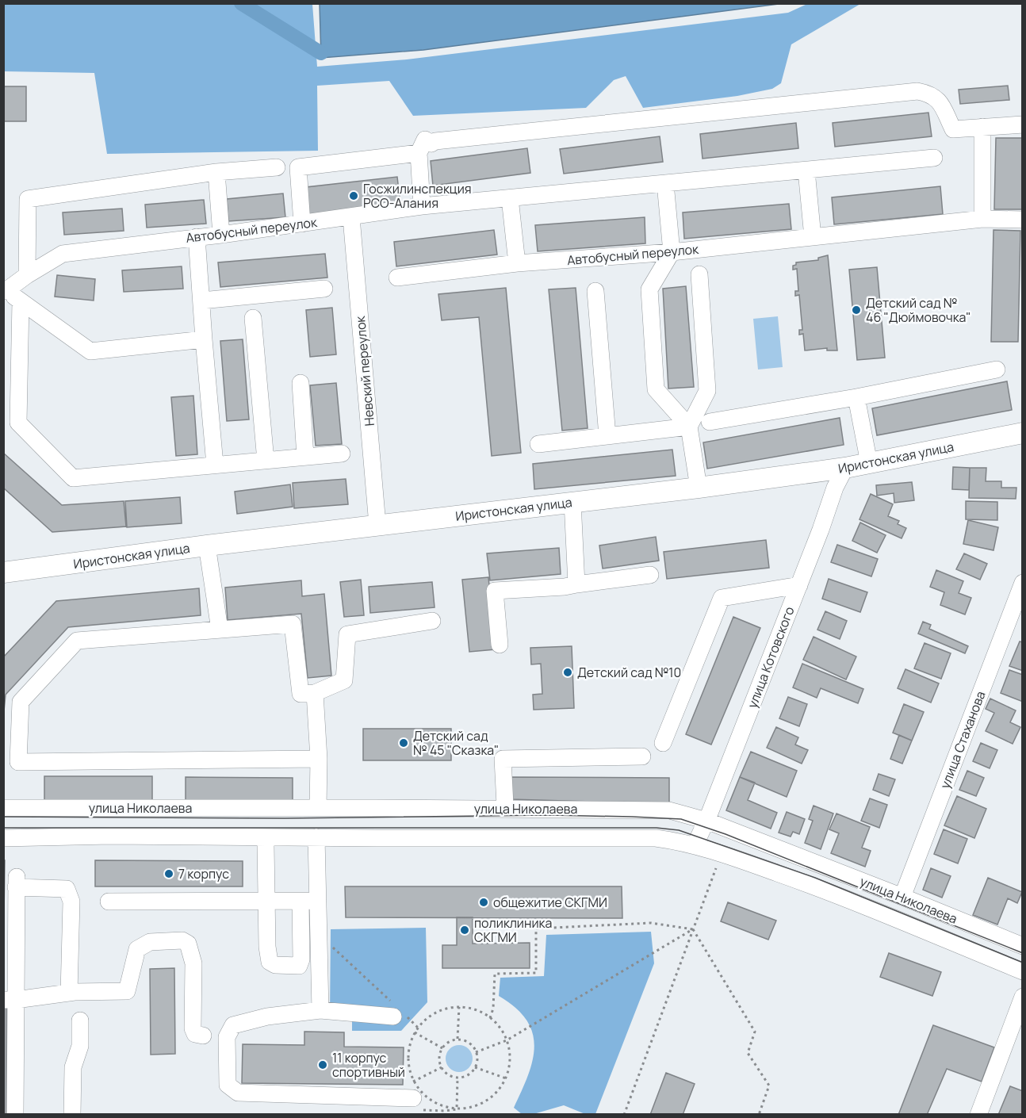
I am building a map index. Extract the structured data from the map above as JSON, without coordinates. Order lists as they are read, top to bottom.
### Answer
{
  "streets": {
    "main road": ["Иристонская улица"],
    "street": [
      "Автобусный переулок",
      "Невский переулок",
      "улица Котовского",
      "улица Стаханова",
      "улица Николаева"
    ]
  },
  "crossings": [
    ["Автобусный переулок", "Невский переулок"],
    ["Невский переулок", "Иристонская улица"],
    ["Иристонская улица", "улица Котовского"],
    ["улица Котовского", "улица Николаева"],
    ["улица Стаханова", "улица Николаева"]
  ],
  "places": [
    "Госжилинспекция РСО-Алания",
    "Детский сад № 46 \"Дюймовочка\"",
    "Детский сад №10",
    "Детский сад № 45 \"Сказка\"",
    "7 корпус",
    "общежитие СКГМИ",
    "поликлиника СКГМИ",
    "11 корпус спортивный"
  ]
}
